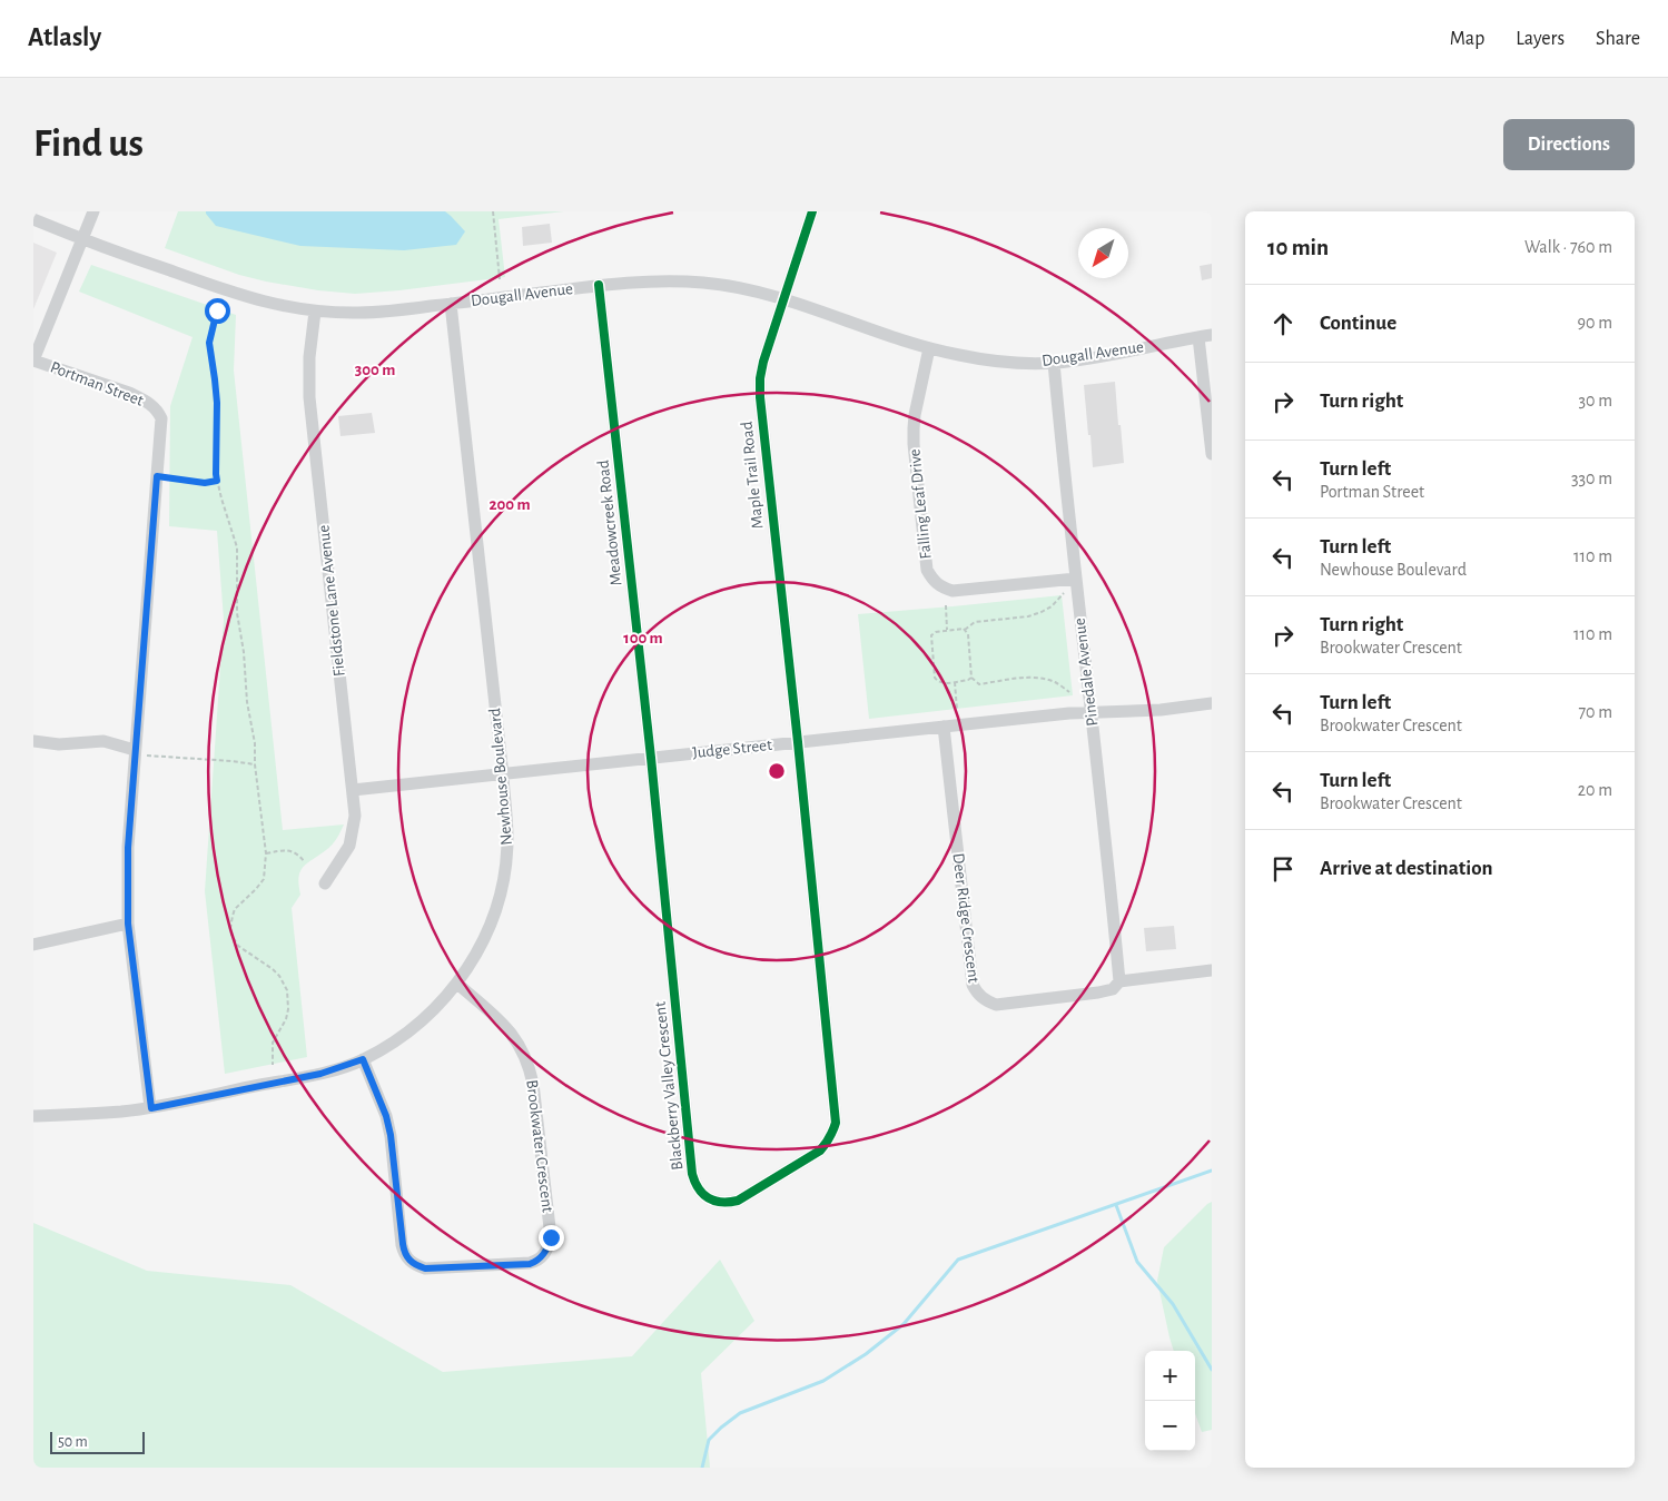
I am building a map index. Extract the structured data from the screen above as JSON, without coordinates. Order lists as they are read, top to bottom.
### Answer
{
  "streets": {
    "street": [
      "Dougall Avenue",
      "Portman Street",
      "Maple Trail Road",
      "Falling Leaf Drive",
      "Meadowcreek Road",
      "Fieldstone Lane Avenue",
      "Pinedale Avenue",
      "Judge Street",
      "Newhouse Boulevard",
      "Deer Ridge Crescent",
      "Blackberry Valley Crescent",
      "Brookwater Crescent"
    ]
  },
  "crossings": [
    ["Dougall Avenue", "Maple Trail Road"],
    ["Dougall Avenue", "Falling Leaf Drive"],
    ["Dougall Avenue", "Meadowcreek Road"],
    ["Dougall Avenue", "Fieldstone Lane Avenue"],
    ["Dougall Avenue", "Pinedale Avenue"],
    ["Dougall Avenue", "Newhouse Boulevard"],
    ["Portman Street", "Newhouse Boulevard"],
    ["Maple Trail Road", "Judge Street"],
    ["Maple Trail Road", "Blackberry Valley Crescent"],
    ["Falling Leaf Drive", "Pinedale Avenue"],
    ["Meadowcreek Road", "Judge Street"],
    ["Meadowcreek Road", "Blackberry Valley Crescent"],
    ["Fieldstone Lane Avenue", "Judge Street"],
    ["Pinedale Avenue", "Judge Street"],
    ["Pinedale Avenue", "Deer Ridge Crescent"],
    ["Judge Street", "Newhouse Boulevard"],
    ["Judge Street", "Deer Ridge Crescent"],
    ["Judge Street", "Blackberry Valley Crescent"],
    ["Newhouse Boulevard", "Brookwater Crescent"]
  ],
  "scale_bar": "50 m",
  "north": "bottom left",
  "page": {
    "header": "Atlasly",
    "nav": ["Map", "Layers", "Share"],
    "buttons": "Directions",
    "title": "Find us",
    "heading": ["10 min", "Walk · 760 m"],
    "list": [
      ["Continue", "90 m"],
      ["Turn right", "30 m"],
      ["Turn left", "Portman Street", "330 m"],
      ["Turn left", "Newhouse Boulevard", "110 m"],
      ["Turn right", "Brookwater Crescent", "110 m"],
      ["Turn left", "Brookwater Crescent", "70 m"],
      ["Turn left", "Brookwater Crescent", "20 m"],
      "Arrive at destination"
    ],
    "map_buttons": ["+", "−"],
    "scale": "50 m"
  },
  "rings": ["300 m", "200 m", "100 m"]
}
